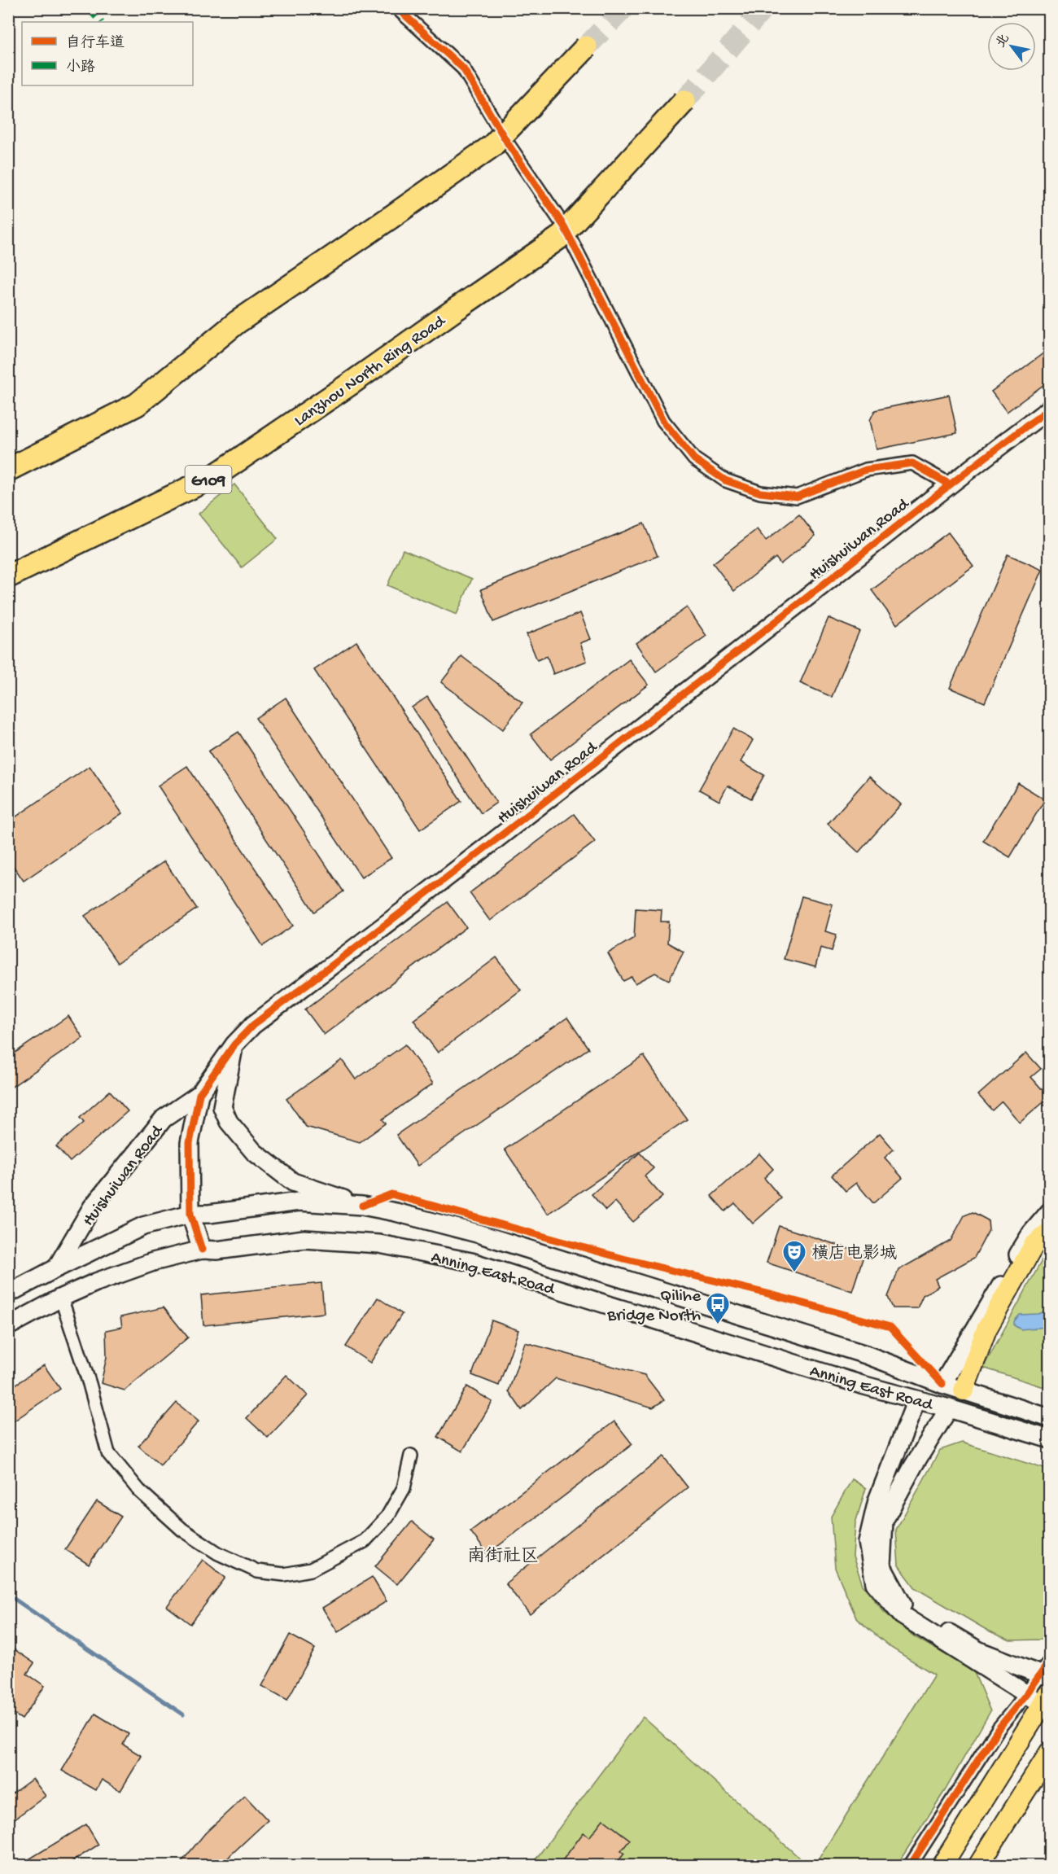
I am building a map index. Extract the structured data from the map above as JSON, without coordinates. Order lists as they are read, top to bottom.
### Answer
{
  "streets": {
    "highway": ["Lanzhou North Ring Road", "G109"],
    "main road": ["Huishuiwan Road", "Anning East Road"]
  },
  "crossings": [
    ["Huishuiwan Road", "Anning East Road"]
  ],
  "districts": ["南街社区"],
  "places": {
    "theatre": ["横店电影城"],
    "bus stop": ["Qilihe Bridge North"]
  },
  "legend": ["自行车道", "小路"],
  "north": "top left"
}
